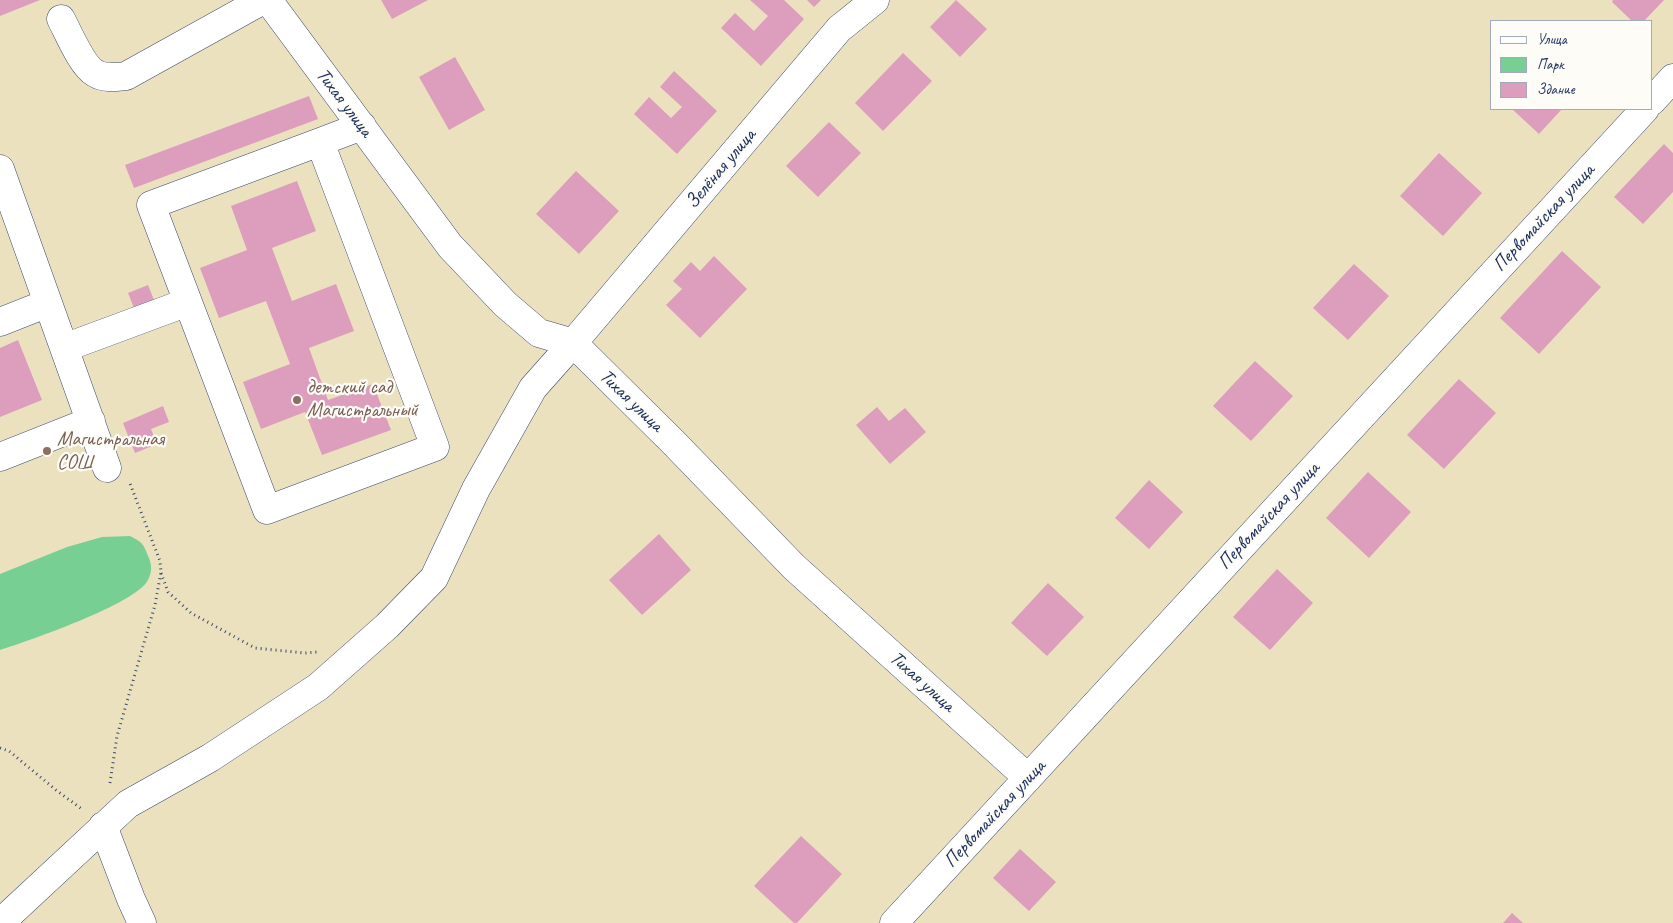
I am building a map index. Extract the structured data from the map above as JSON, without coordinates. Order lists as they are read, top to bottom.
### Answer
{
  "streets": {
    "street": ["Тихая улица", "Зелёная улица", "Первомайская улица"]
  },
  "crossings": [
    ["Тихая улица", "Зелёная улица"],
    ["Тихая улица", "Первомайская улица"]
  ],
  "places": ["детский сад Магистральный", "Магистральная СОШ"],
  "legend": ["Улица", "Парк", "Здание"]
}
